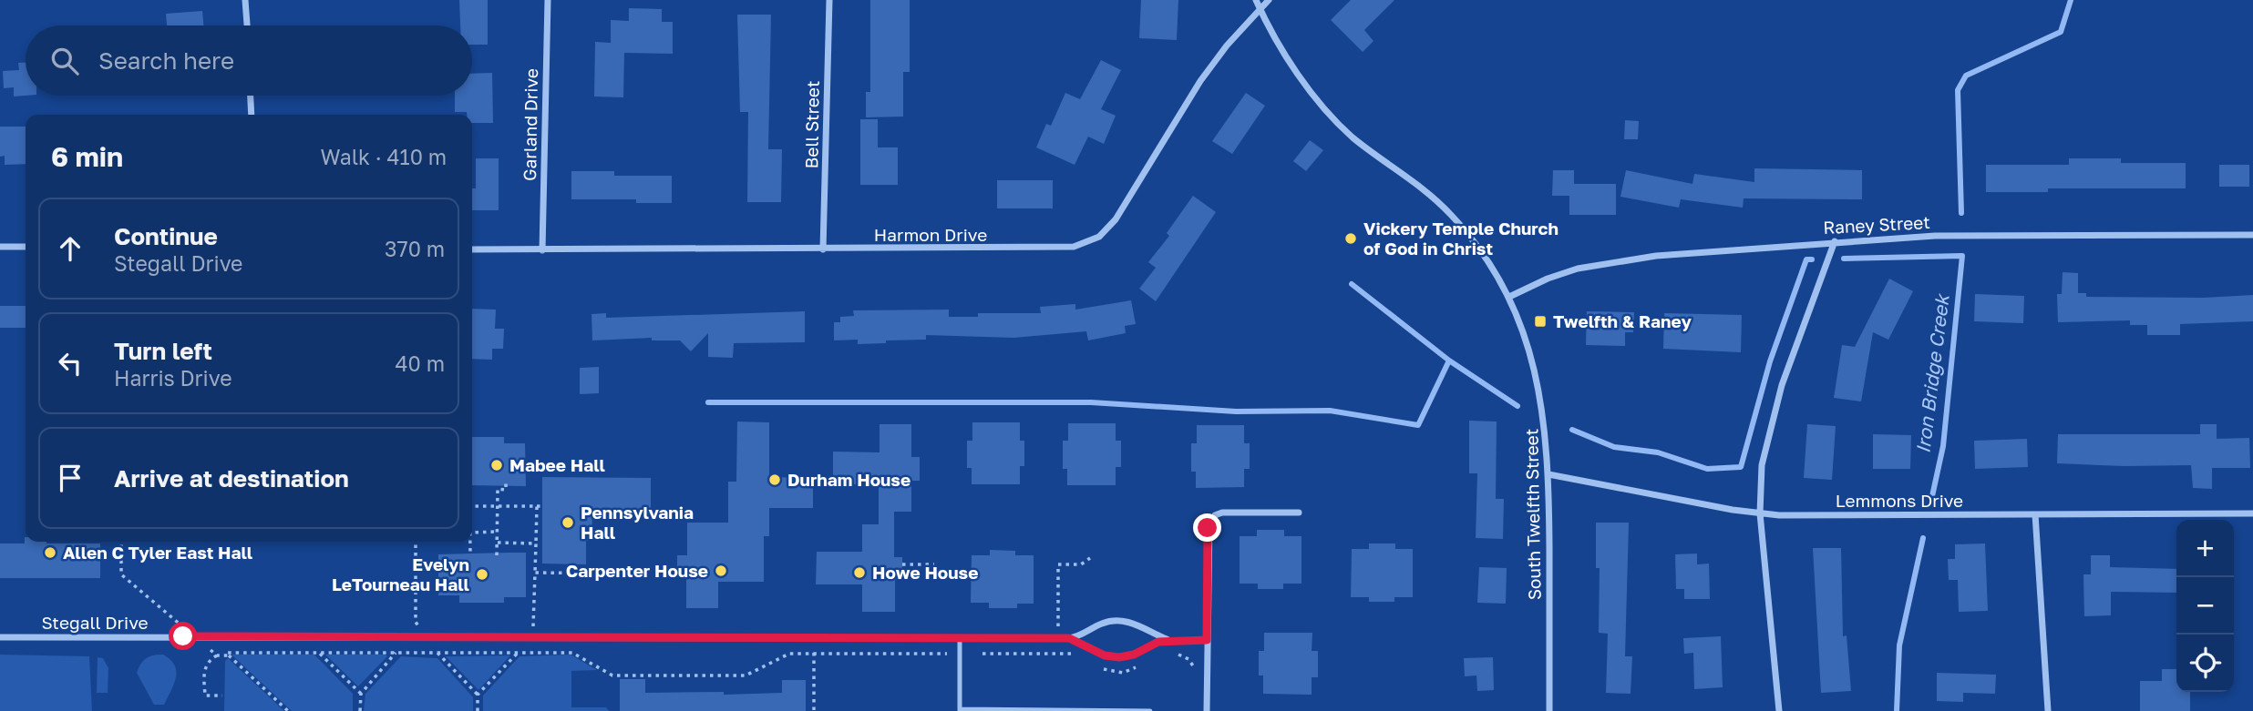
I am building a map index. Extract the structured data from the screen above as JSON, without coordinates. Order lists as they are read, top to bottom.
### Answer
{
  "streets": {
    "street": [
      "Garland Drive",
      "Bell Street",
      "Raney Street",
      "Harmon Drive",
      "Lemmons Drive",
      "South Twelfth Street",
      "Stegall Drive"
    ]
  },
  "crossings": [
    ["Garland Drive", "Harmon Drive"],
    ["Bell Street", "Harmon Drive"],
    ["Raney Street", "South Twelfth Street"],
    ["Harmon Drive", "South Twelfth Street"],
    ["Lemmons Drive", "South Twelfth Street"]
  ],
  "water": ["Iron Bridge Creek"],
  "places": {
    "other": [
      "Vickery Temple Church of God in Christ",
      "Mabee Hall",
      "Durham House",
      "Pennsylvania Hall",
      "Allen C Tyler East Hall",
      "Carpenter House",
      "Howe House",
      "Evelyn LeTourneau Hall"
    ],
    "transit": ["Twelfth & Raney"]
  },
  "page": {
    "search": "Search here",
    "heading": ["6 min", "Walk · 410 m"],
    "list": [
      ["Continue", "Stegall Drive", "370 m"],
      ["Turn left", "Harris Drive", "40 m"],
      "Arrive at destination"
    ],
    "map_buttons": ["+", "−"]
  }
}
